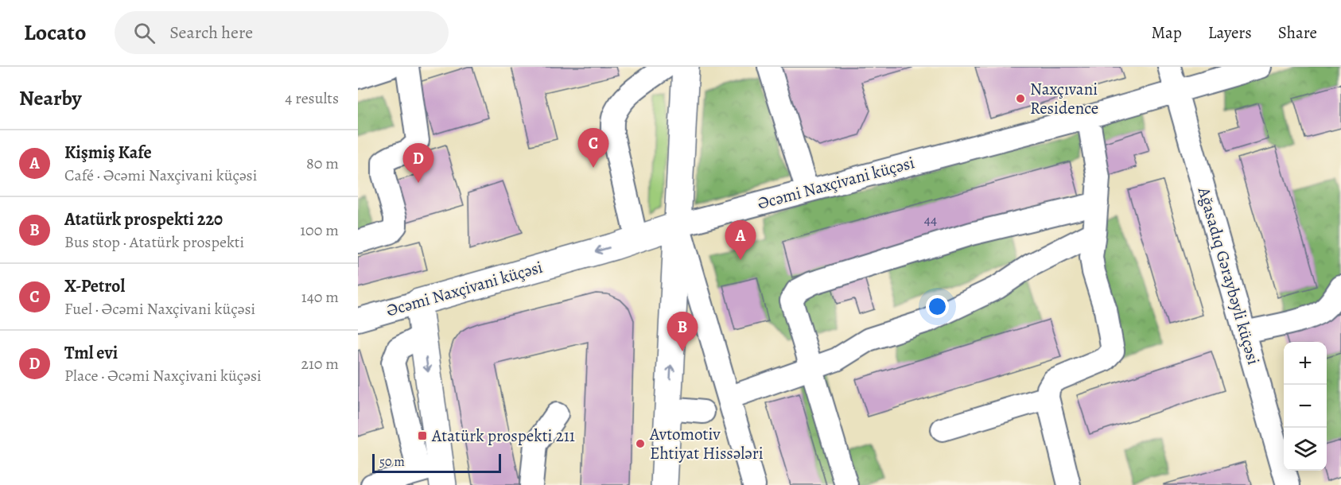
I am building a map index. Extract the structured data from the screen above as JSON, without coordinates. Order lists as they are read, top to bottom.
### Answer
{
  "streets": {
    "main road": ["Əcəmi Naxçivani küçəsi"],
    "street": ["Ağasadıq Gəraybəyli küçəsi"]
  },
  "crossings": [
    ["Əcəmi Naxçivani küçəsi", "Ağasadıq Gəraybəyli küçəsi"]
  ],
  "places": {
    "other": ["Naxçıvani Residence", "Avtomotiv Ehtiyat Hissələri"],
    "transit": ["Atatürk prospekti 211"]
  },
  "house_numbers": ["44"],
  "scale_bar": "50 m",
  "page": {
    "header": "Locato",
    "search": "Search here",
    "nav": ["Map", "Layers", "Share"],
    "heading": ["Nearby", "4 results"],
    "pins": [
      "C",
      "D",
      "A",
      "B"
    ],
    "list": [
      {
        "mark": "A",
        "name": "Kişmiş Kafe",
        "note": "Café · Əcəmi Naxçivani küçəsi",
        "value": "80 m"
      },
      {
        "mark": "B",
        "name": "Atatürk prospekti 220",
        "note": "Bus stop · Atatürk prospekti",
        "value": "100 m"
      },
      {
        "mark": "C",
        "name": "X-Petrol",
        "note": "Fuel · Əcəmi Naxçivani küçəsi",
        "value": "140 m"
      },
      {
        "mark": "D",
        "name": "Tml evi",
        "note": "Place · Əcəmi Naxçivani küçəsi",
        "value": "210 m"
      }
    ],
    "map_buttons": ["+", "−"],
    "scale": "50 m"
  }
}
